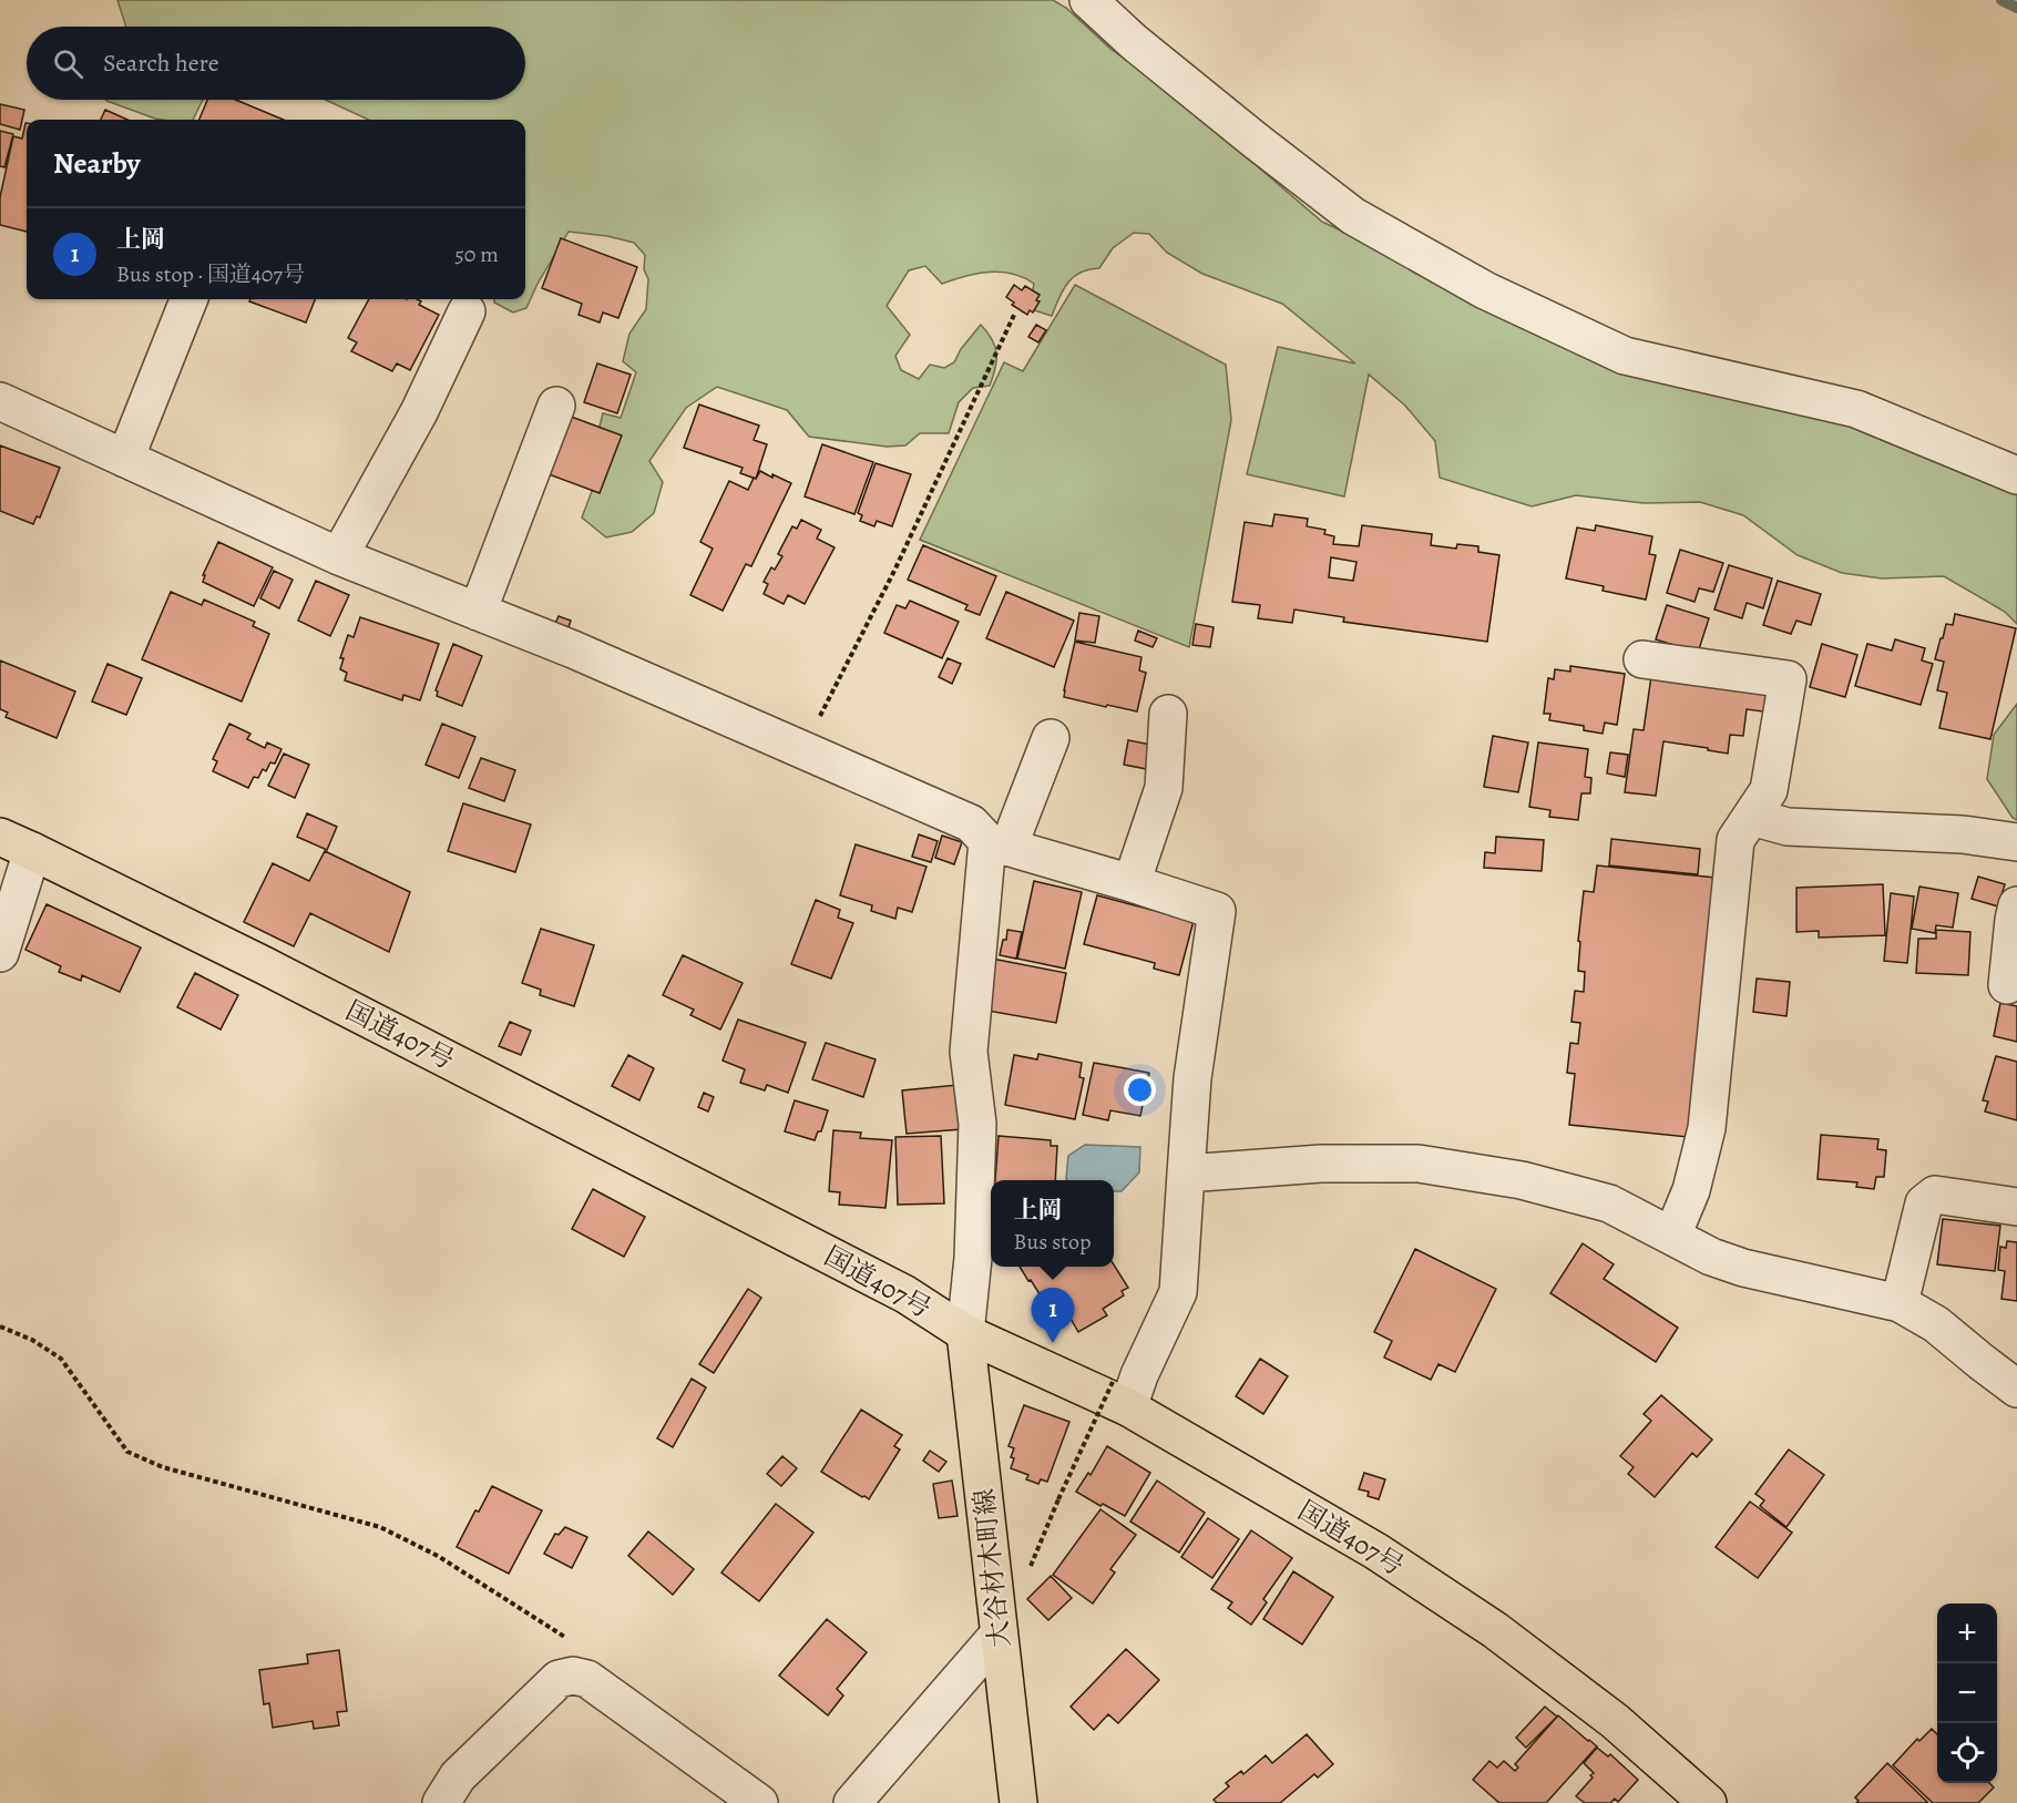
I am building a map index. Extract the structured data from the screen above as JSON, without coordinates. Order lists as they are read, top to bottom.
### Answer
{
  "streets": {
    "main road": ["国道407号", "大谷材木町線"]
  },
  "crossings": [
    ["国道407号", "大谷材木町線"]
  ],
  "page": {
    "search": "Search here",
    "heading": "Nearby",
    "list": [
      {
        "mark": "1",
        "name": "上岡",
        "note": "Bus stop · 国道407号",
        "value": "50 m"
      }
    ],
    "popup": ["上岡", "Bus stop"],
    "pins": "1",
    "map_buttons": ["+", "−"]
  }
}
